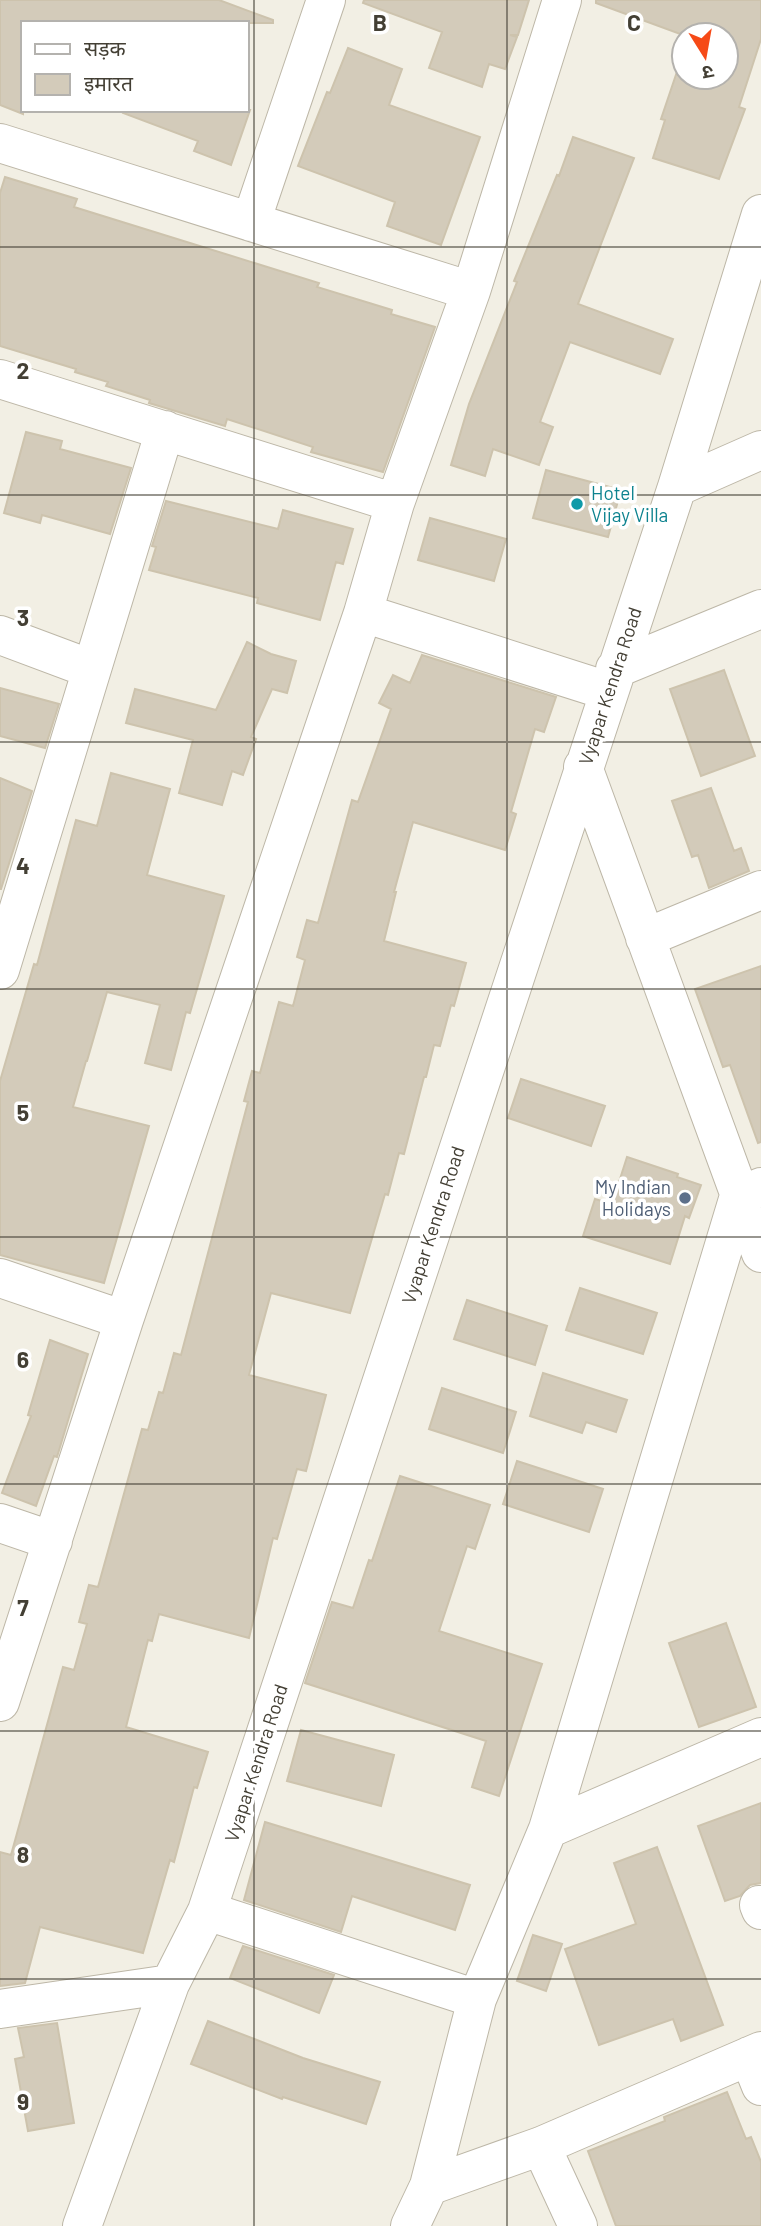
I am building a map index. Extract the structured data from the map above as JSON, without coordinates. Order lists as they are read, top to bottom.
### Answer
{
  "streets": {
    "street": ["Vyapar Kendra Road"]
  },
  "places": ["Hotel Vijay Villa", "My Indian Holidays"],
  "legend": ["सड़क", "इमारत"],
  "north": "bottom",
  "grid": {
    "columns": ["B", "C"],
    "rows": [
      "2",
      "3",
      "4",
      "5",
      "6",
      "7",
      "8",
      "9"
    ]
  }
}
